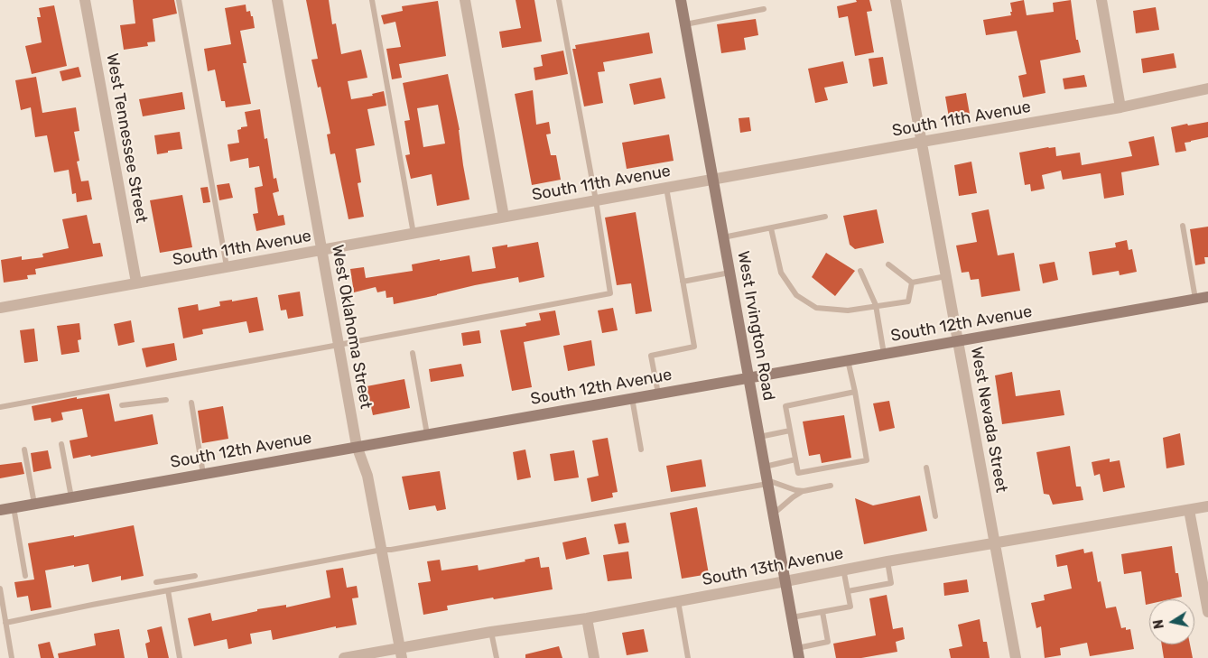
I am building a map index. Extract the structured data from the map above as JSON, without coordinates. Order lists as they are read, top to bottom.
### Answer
{
  "streets": {
    "main road": ["South 12th Avenue", "West Irvington Road"],
    "street": [
      "South 11th Avenue",
      "West Tennessee Street",
      "West Oklahoma Street",
      "West Nevada Street",
      "South 13th Avenue"
    ]
  },
  "crossings": [
    ["South 11th Avenue", "West Tennessee Street"],
    ["South 11th Avenue", "West Irvington Road"],
    ["South 11th Avenue", "West Oklahoma Street"],
    ["South 11th Avenue", "West Nevada Street"],
    ["South 12th Avenue", "West Irvington Road"],
    ["South 12th Avenue", "West Oklahoma Street"],
    ["South 12th Avenue", "West Nevada Street"],
    ["West Irvington Road", "South 13th Avenue"],
    ["West Oklahoma Street", "South 13th Avenue"],
    ["West Nevada Street", "South 13th Avenue"]
  ],
  "north": "left"
}
